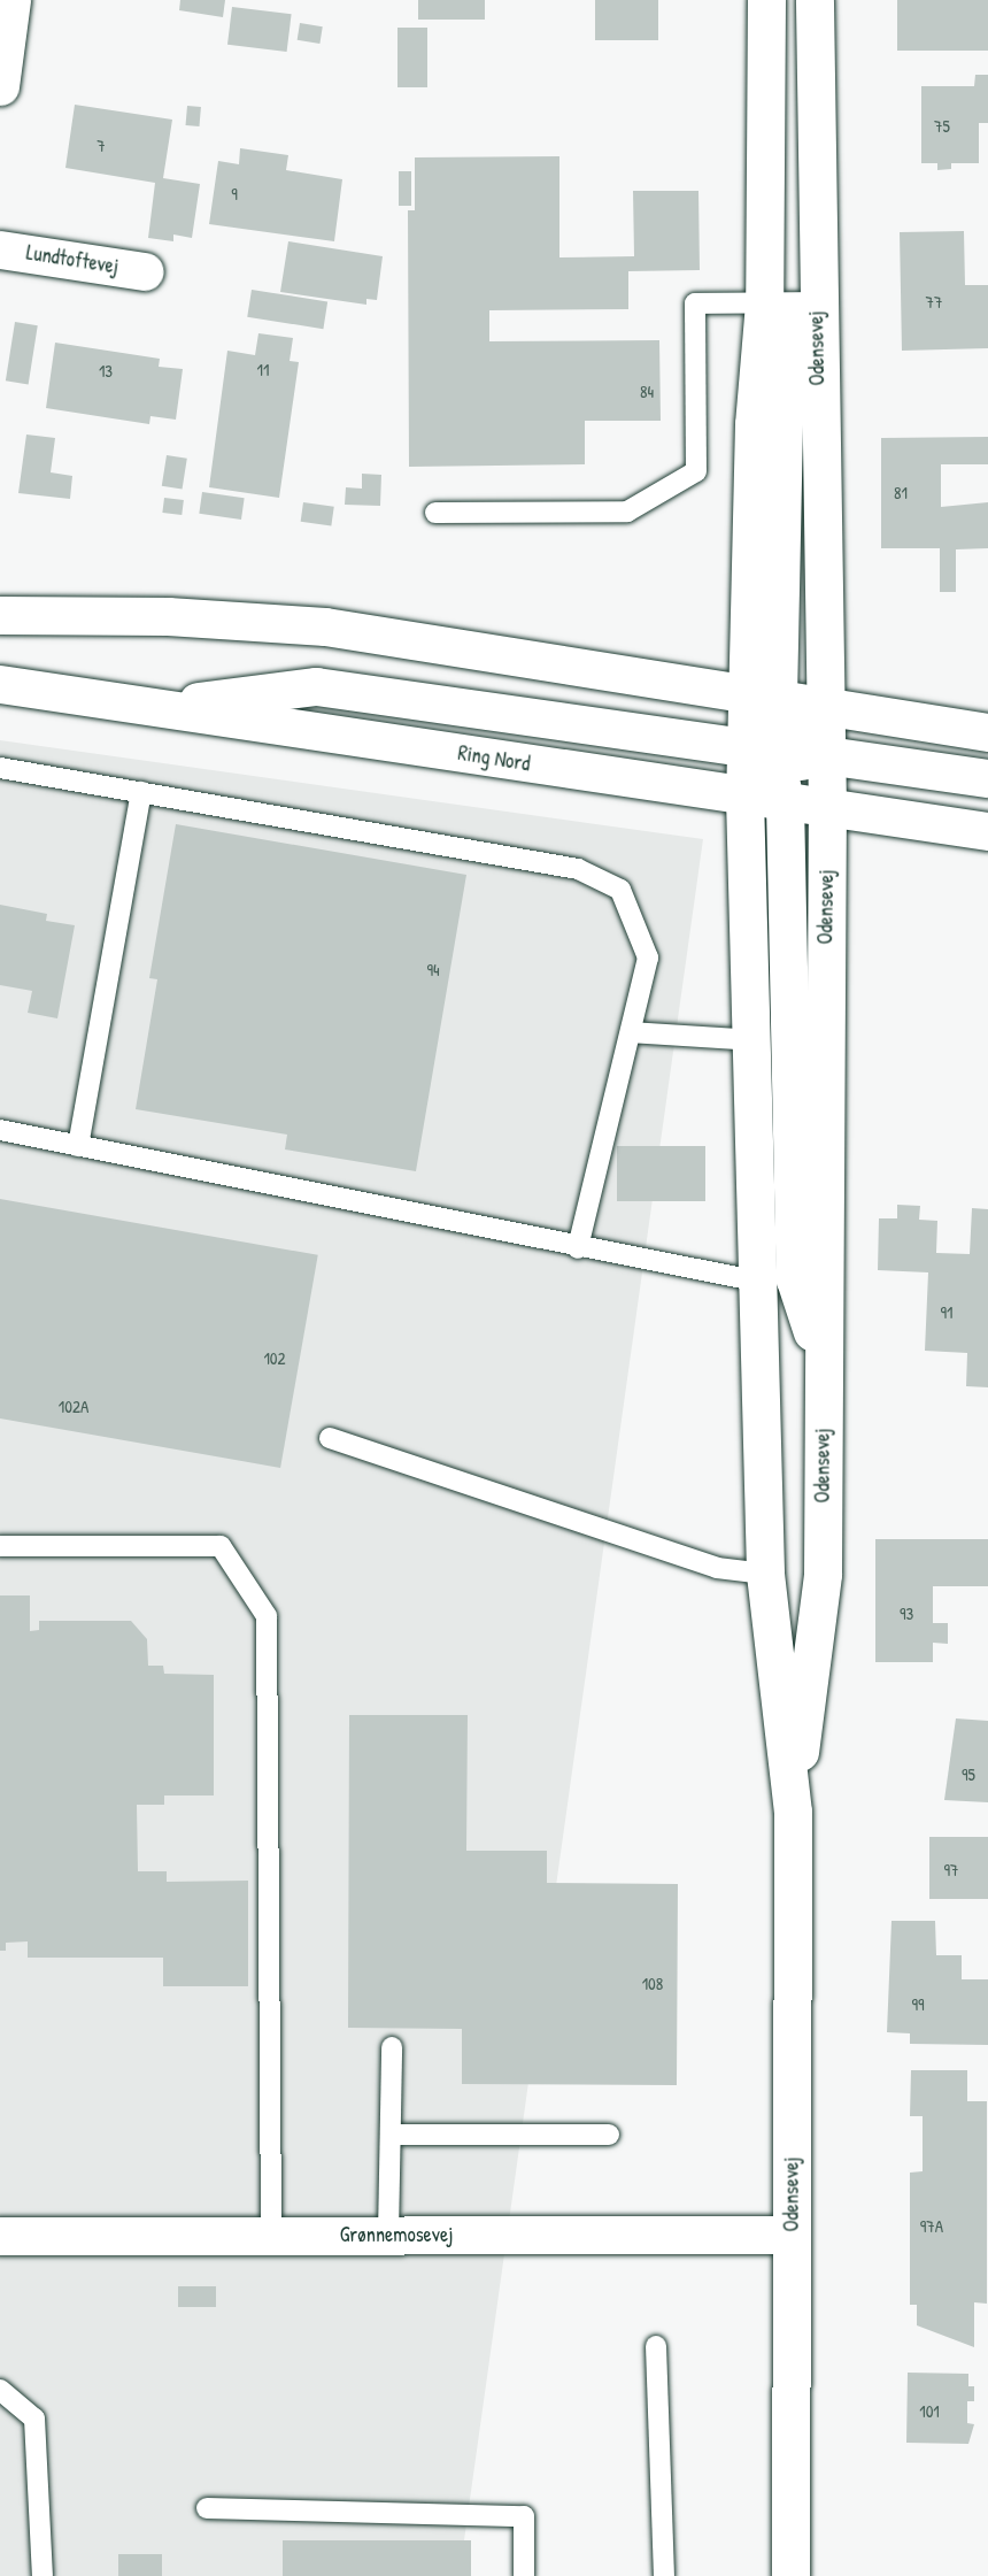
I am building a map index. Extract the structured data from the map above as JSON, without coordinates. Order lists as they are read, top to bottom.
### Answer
{
  "streets": {
    "main road": [
      "Lundtoftevej",
      "Odensevej",
      "Ring Nord",
      "Grønnemosevej"
    ]
  },
  "crossings": [
    ["Odensevej", "Ring Nord"],
    ["Odensevej", "Grønnemosevej"]
  ],
  "house_numbers": [
    "75",
    "7",
    "9",
    "77",
    "11",
    "13",
    "84",
    "81",
    "94",
    "91",
    "102",
    "102A",
    "93",
    "95",
    "97",
    "108",
    "99",
    "97A",
    "101"
  ]
}
